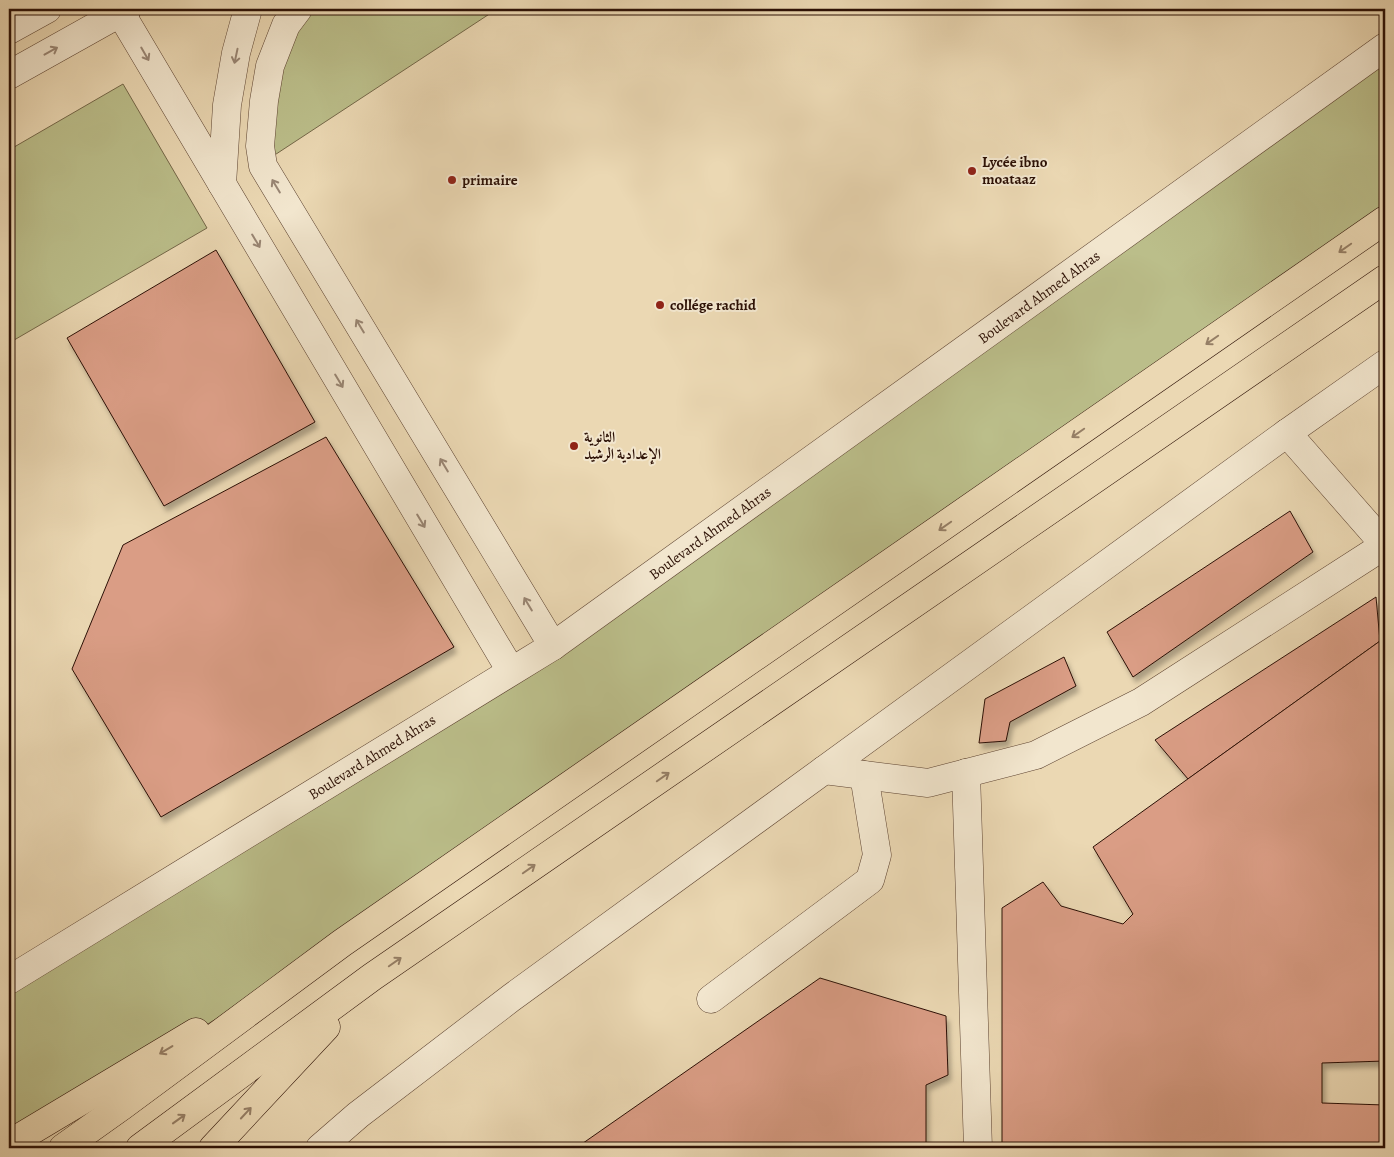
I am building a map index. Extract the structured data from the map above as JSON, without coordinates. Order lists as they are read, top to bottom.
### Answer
{
  "streets": {
    "street": ["Boulevard Ahmed Ahras"]
  },
  "places": [
    "Lycée ibno moataaz",
    "primaire",
    "collége rachid",
    "الثانوية الإعدادية الرشيد"
  ]
}
